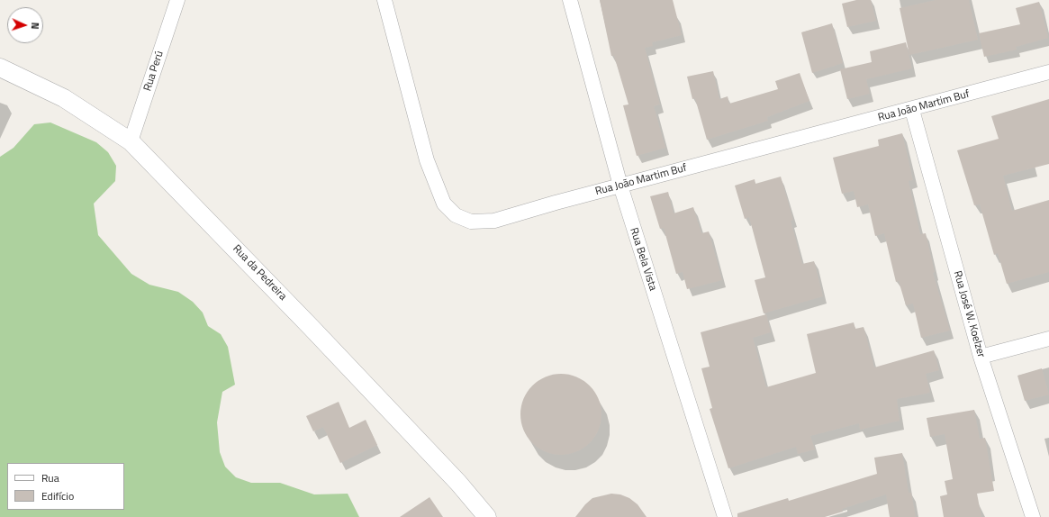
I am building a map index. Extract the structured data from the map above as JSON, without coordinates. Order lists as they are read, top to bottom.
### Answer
{
  "streets": {
    "street": [
      "Rua Perú",
      "Rua João Martim Buf",
      "Rua Bela Vista",
      "Rua da Pedreira",
      "Rua José W. Koelzer"
    ]
  },
  "crossings": [
    ["Rua Perú", "Rua da Pedreira"],
    ["Rua João Martim Buf", "Rua Bela Vista"],
    ["Rua João Martim Buf", "Rua José W. Koelzer"]
  ],
  "legend": ["Rua", "Edifício"],
  "north": "right"
}
